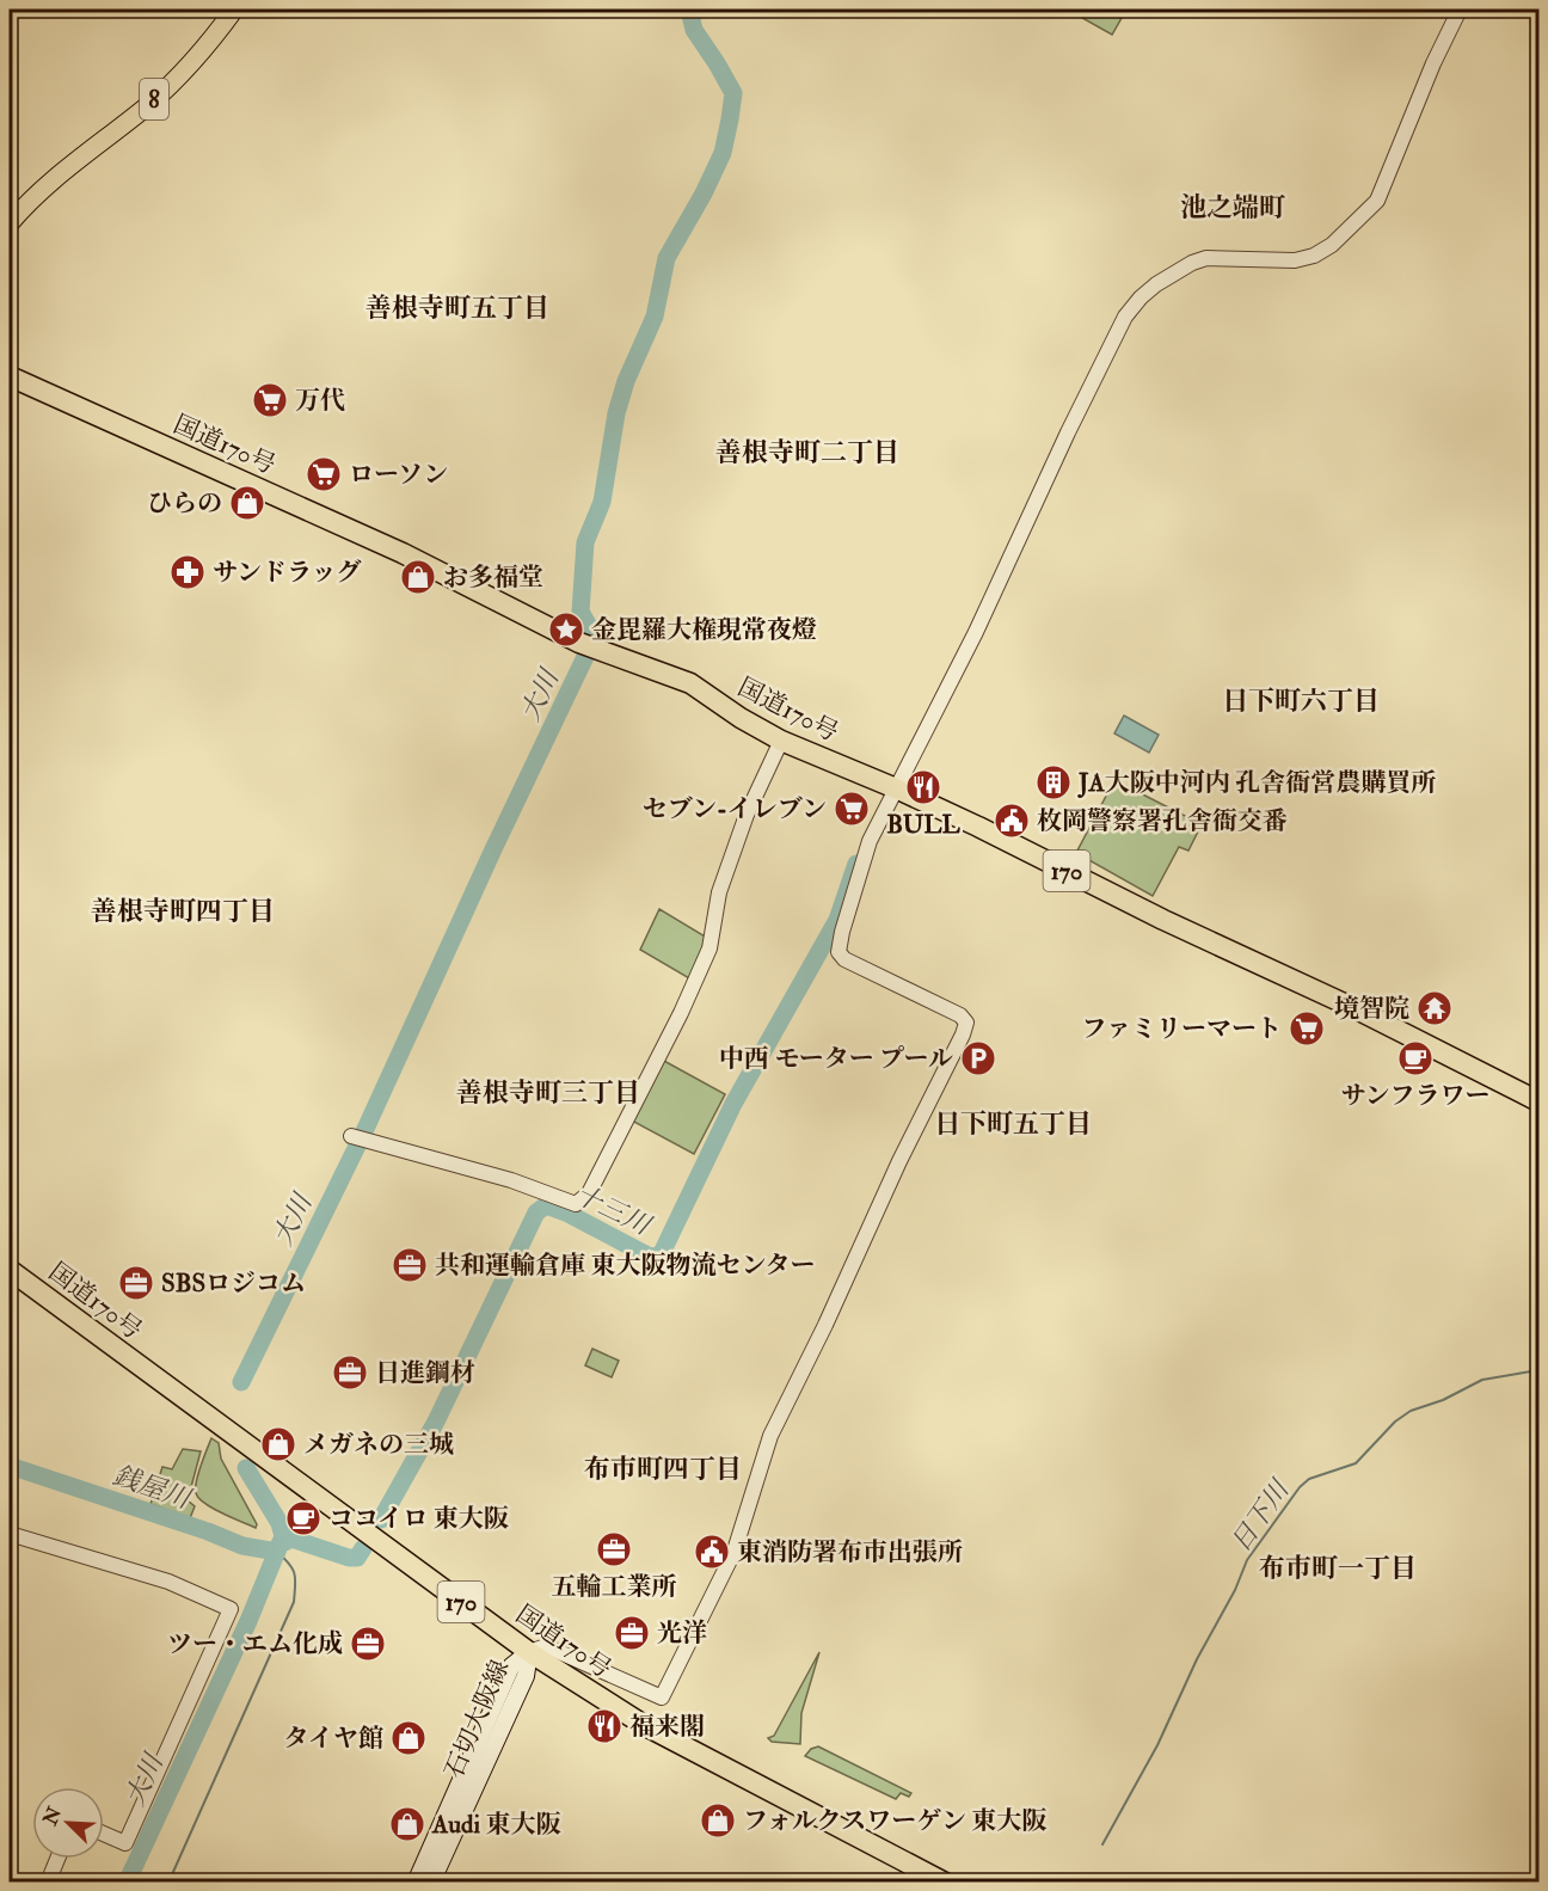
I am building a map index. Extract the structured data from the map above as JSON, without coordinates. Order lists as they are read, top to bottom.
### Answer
{
  "streets": {
    "highway": ["国道170号", "170"],
    "main road": ["8", "石切大阪線"]
  },
  "crossings": [
    ["国道170号", "石切大阪線"]
  ],
  "districts": [
    "池之端町",
    "善根寺町五丁目",
    "善根寺町二丁目",
    "日下町六丁目",
    "善根寺町四丁目",
    "善根寺町三丁目",
    "日下町五丁目",
    "布市町四丁目",
    "布市町一丁目"
  ],
  "water": [
    "大川",
    "十三川",
    "銭屋川",
    "日下川"
  ],
  "places": {
    "supermarket": [
      "万代",
      "ローソン",
      "セブン-イレブン",
      "ファミリーマート"
    ],
    "shop": [
      "ひらの",
      "お多福堂",
      "メガネの三城",
      "タイヤ館",
      "フォルクスワーゲン 東大阪",
      "Audi 東大阪"
    ],
    "pharmacy": ["サンドラッグ"],
    "place": ["金毘羅大権現常夜燈"],
    "building": ["JA大阪中河内 孔舎衙営農購買所"],
    "restaurant": ["BULL", "福来閣"],
    "public building": ["枚岡警察署孔舎衙交番", "東消防署布市出張所"],
    "temple": ["境智院"],
    "parking": ["中西 モーター プール"],
    "cafe": ["サンフラワー", "ココイロ 東大阪"],
    "office": [
      "共和運輸倉庫 東大阪物流センター",
      "SBSロジコム",
      "日進鋼材",
      "五輪工業所",
      "光洋",
      "ツー・エム化成"
    ]
  },
  "north": "top left"
}
